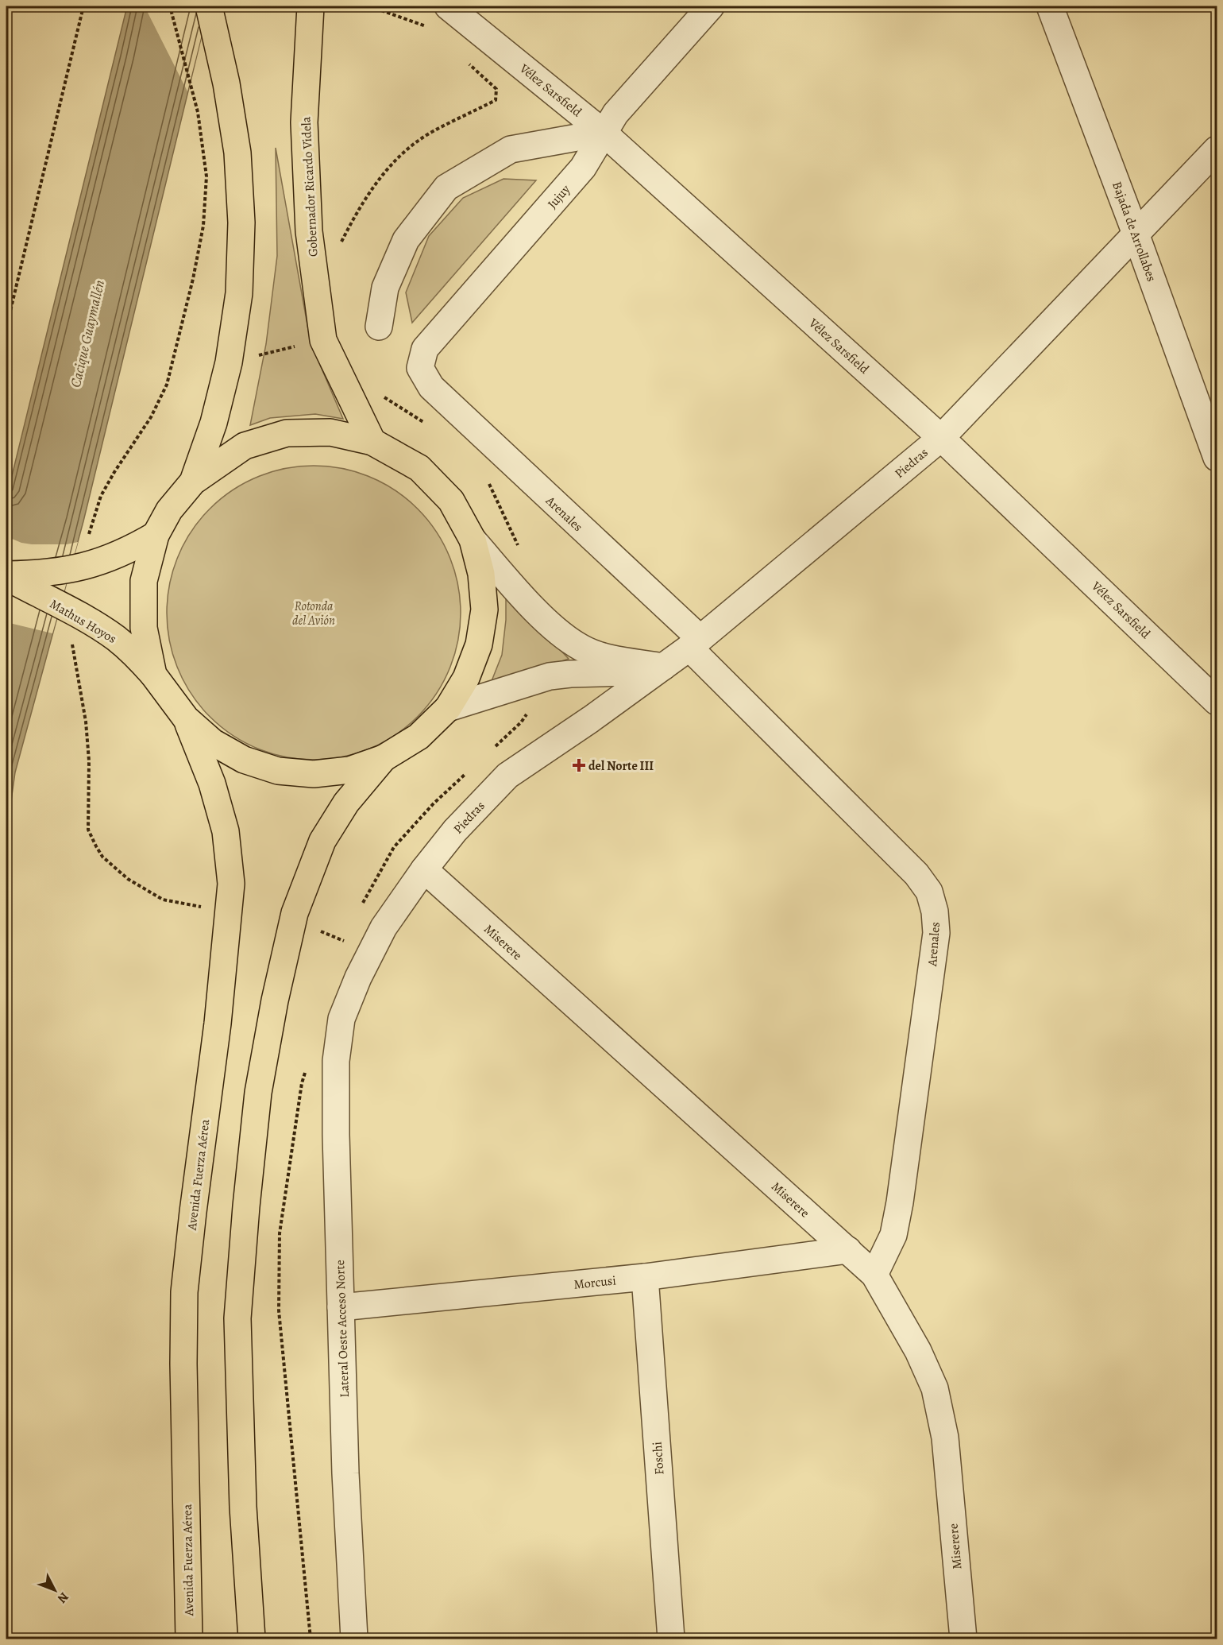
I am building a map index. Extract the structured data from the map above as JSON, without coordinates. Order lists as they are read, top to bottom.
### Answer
{
  "streets": {
    "main road": ["Gobernador Ricardo Videla", "Mathus Hoyos", "Avenida Fuerza Aérea"],
    "street": [
      "Vélez Sarsfield",
      "Jujuy",
      "Bajada de Arrollabes",
      "Piedras",
      "Arenales",
      "Miserere",
      "Morcusi",
      "Lateral Oeste Acceso Norte",
      "Foschi"
    ]
  },
  "crossings": [
    ["Vélez Sarsfield", "Jujuy"],
    ["Vélez Sarsfield", "Piedras"],
    ["Jujuy", "Arenales"],
    ["Bajada de Arrollabes", "Piedras"],
    ["Piedras", "Arenales"],
    ["Piedras", "Miserere"],
    ["Piedras", "Lateral Oeste Acceso Norte"],
    ["Arenales", "Miserere"],
    ["Mathus Hoyos", "Avenida Fuerza Aérea"],
    ["Miserere", "Morcusi"],
    ["Morcusi", "Lateral Oeste Acceso Norte"],
    ["Morcusi", "Foschi"]
  ],
  "water": ["Cacique Guaymallén"],
  "parks": ["Rotonda del Avión"],
  "places": {
    "health": ["del Norte III"]
  },
  "north": "bottom right"
}
